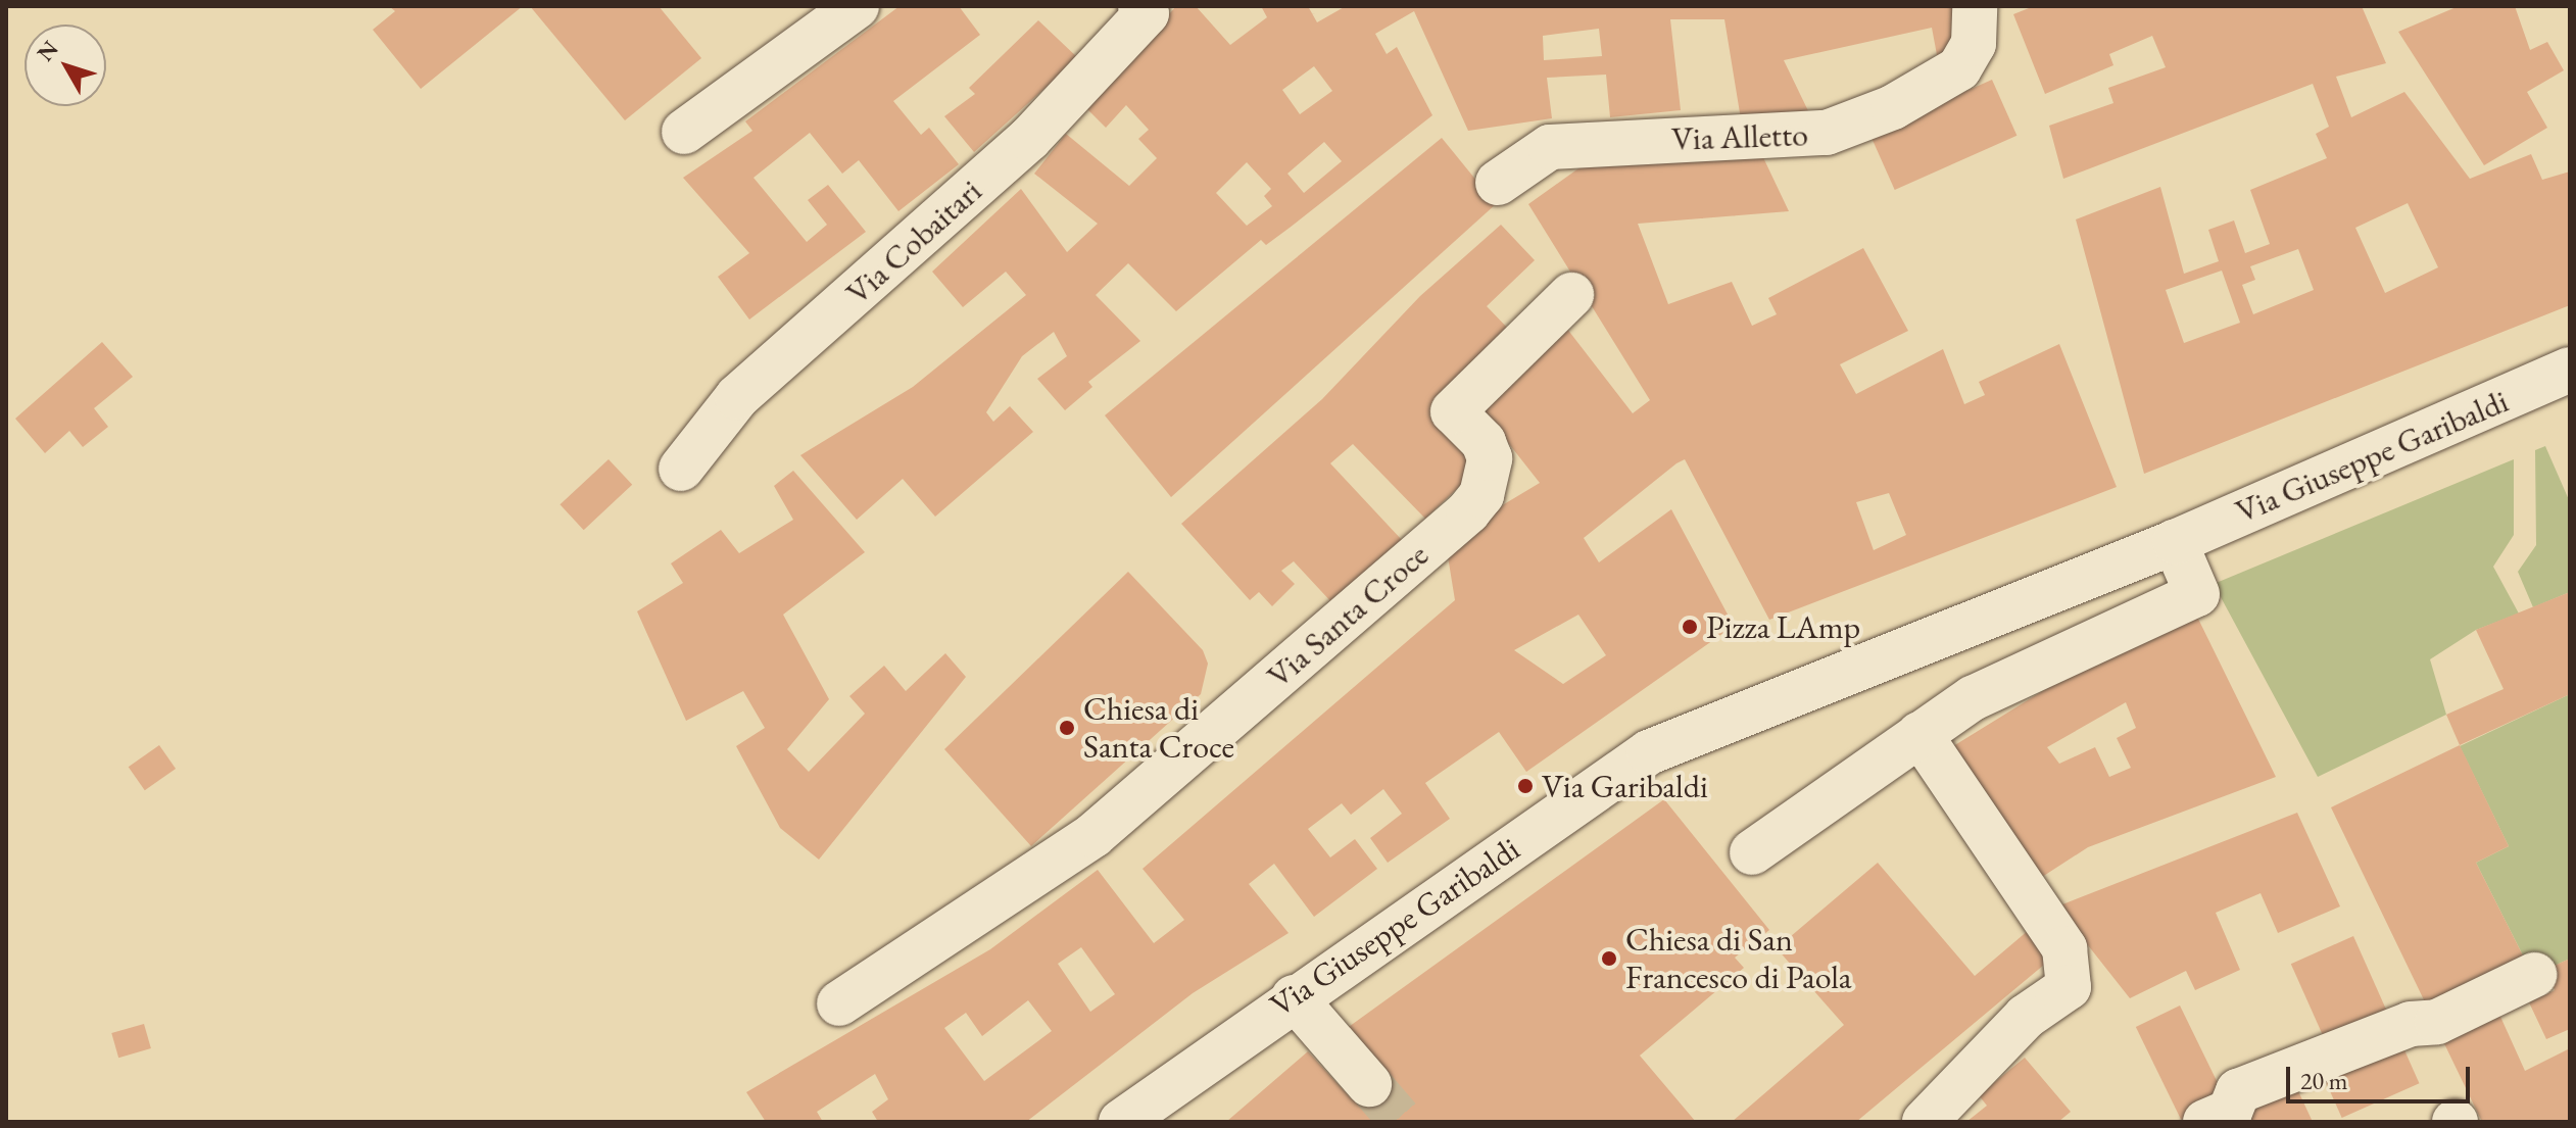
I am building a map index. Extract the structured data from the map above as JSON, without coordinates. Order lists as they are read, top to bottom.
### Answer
{
  "streets": {
    "street": [
      "Via Alletto",
      "Via Cobaitari",
      "Via Giuseppe Garibaldi",
      "Via Santa Croce"
    ]
  },
  "places": [
    "Pizza LAmp",
    "Chiesa di Santa Croce",
    "Via Garibaldi",
    "Chiesa di San Francesco di Paola"
  ],
  "scale_bar": "20 m",
  "north": "top left"
}
